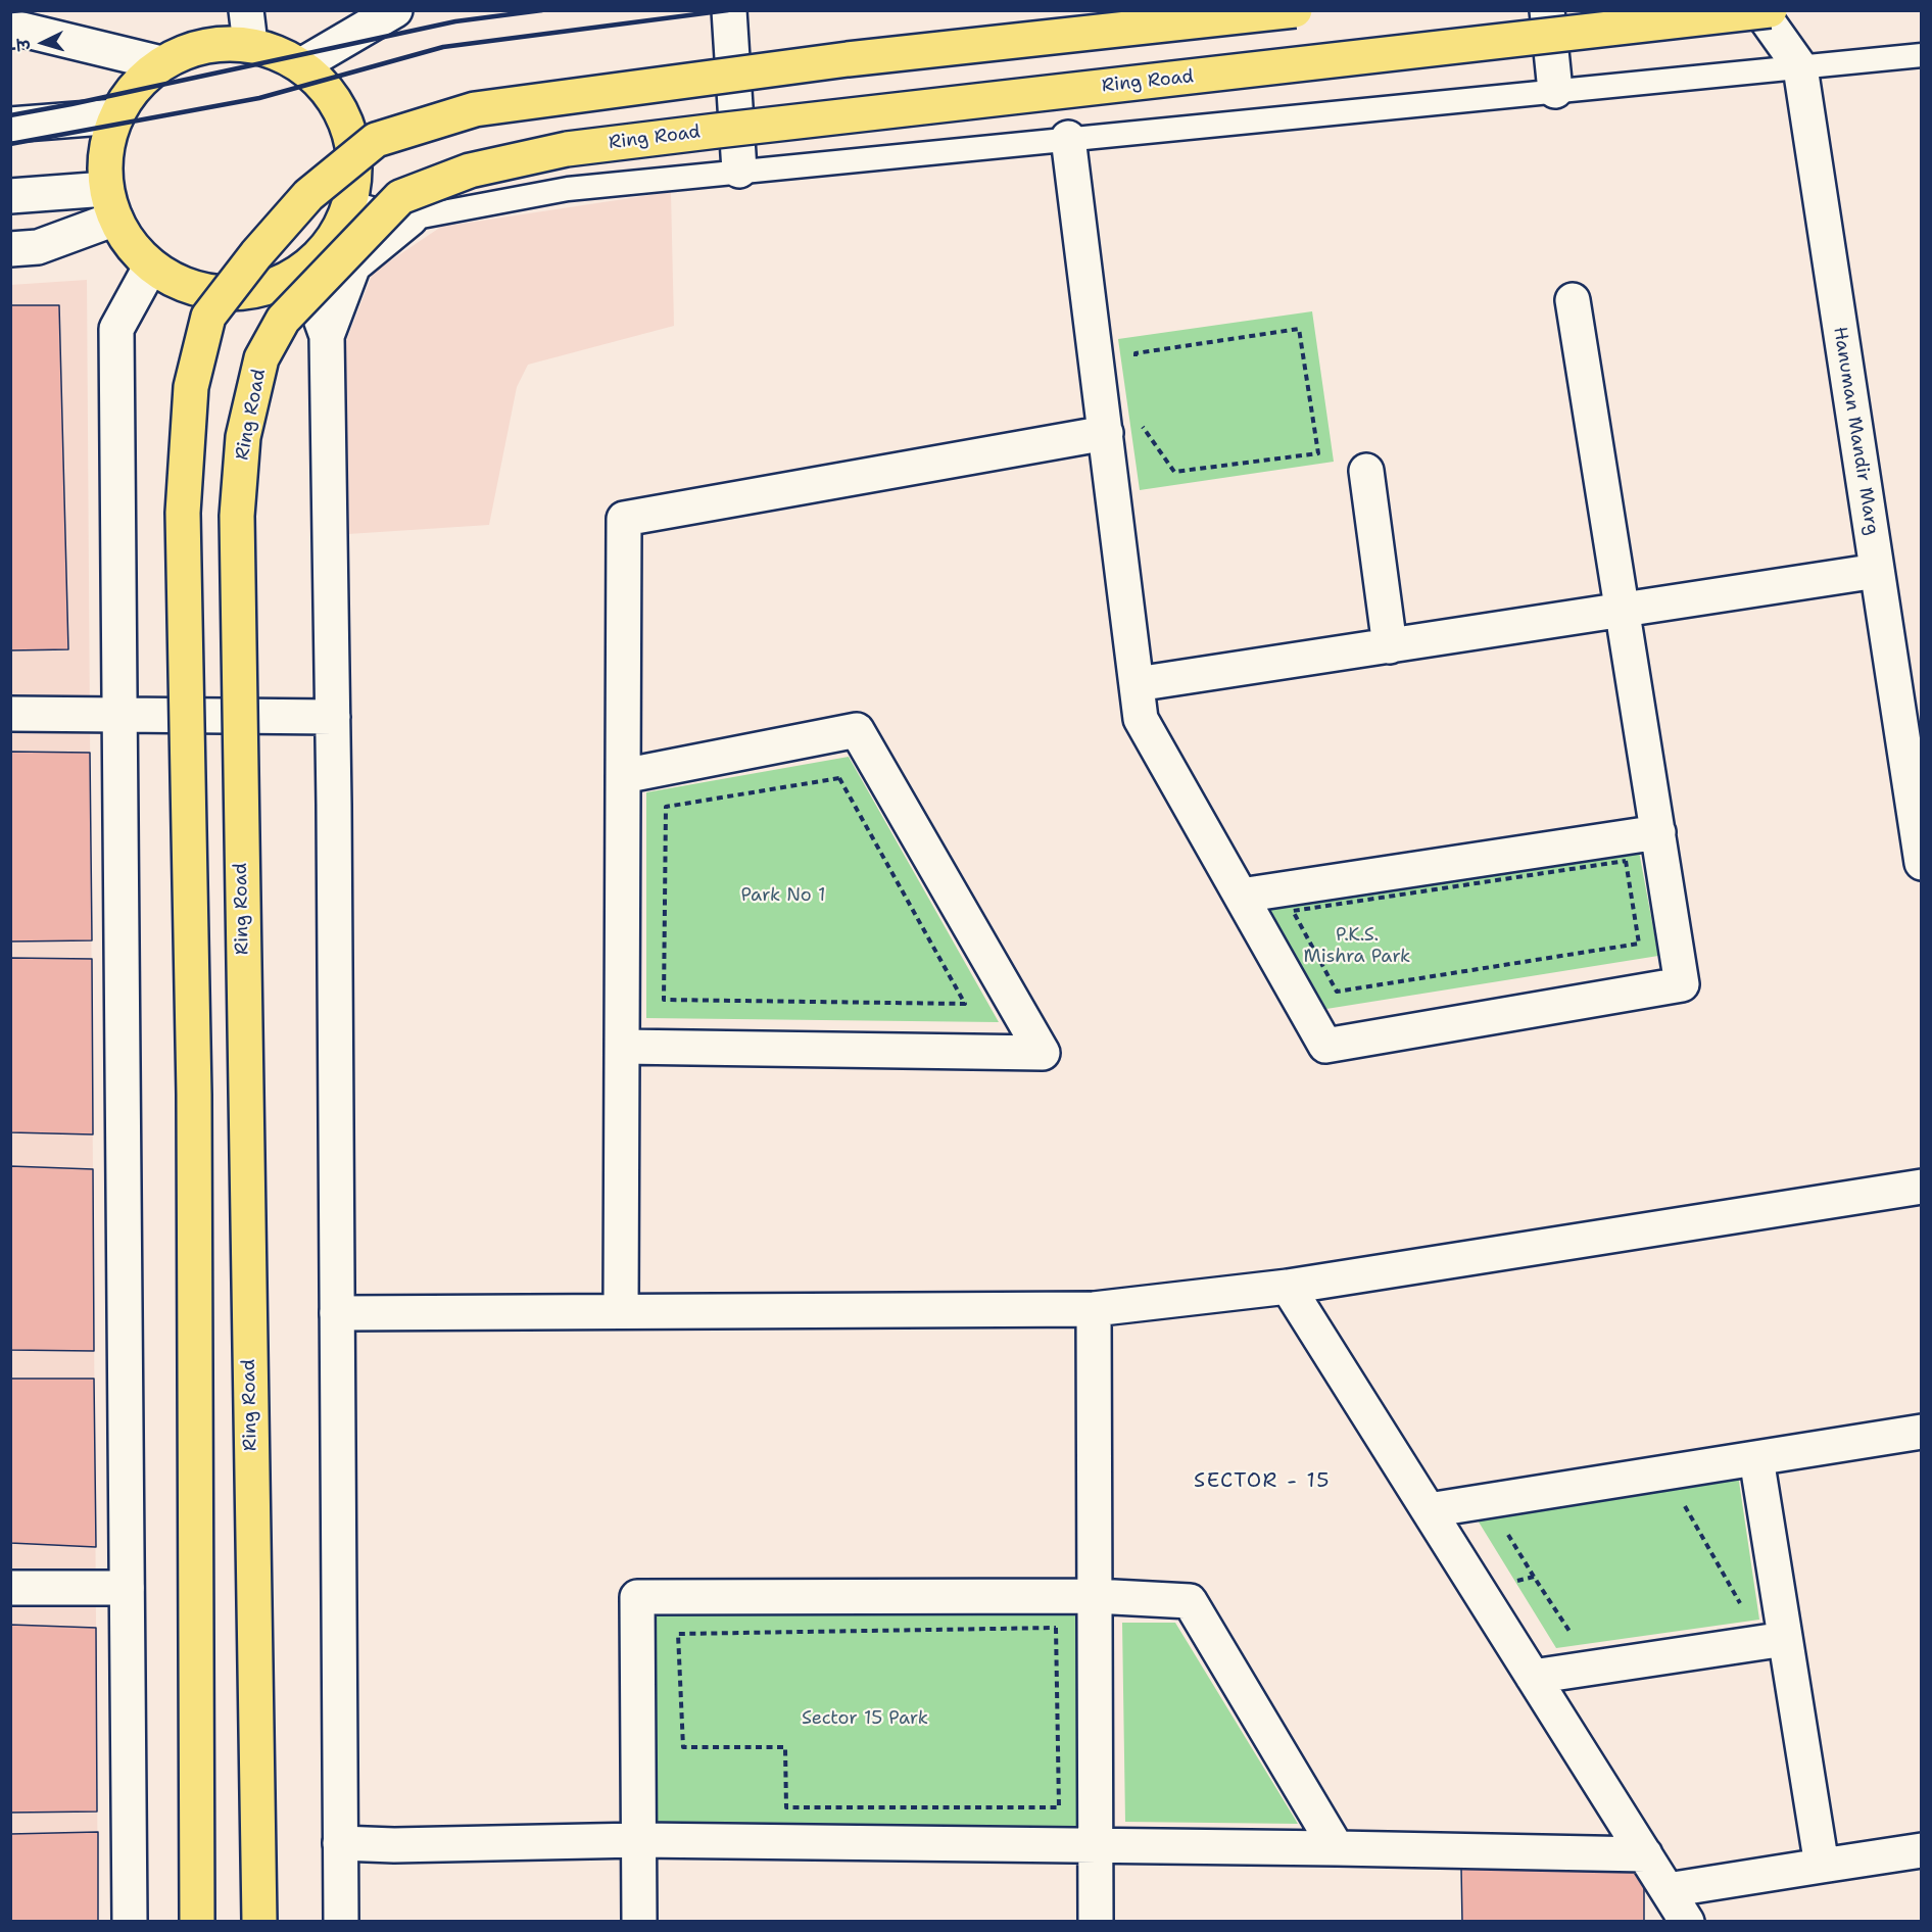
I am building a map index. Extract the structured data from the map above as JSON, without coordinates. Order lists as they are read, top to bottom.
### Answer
{
  "streets": {
    "highway": ["Ring Road"],
    "street": ["Hanuman Mandir Marg"]
  },
  "crossings": [
    ["Ring Road", "Hanuman Mandir Marg"]
  ],
  "districts": ["SECTOR - 15"],
  "parks": ["Park No 1", "P.K.S. Mishra Park", "Sector 15 Park"],
  "north": "left"
}
